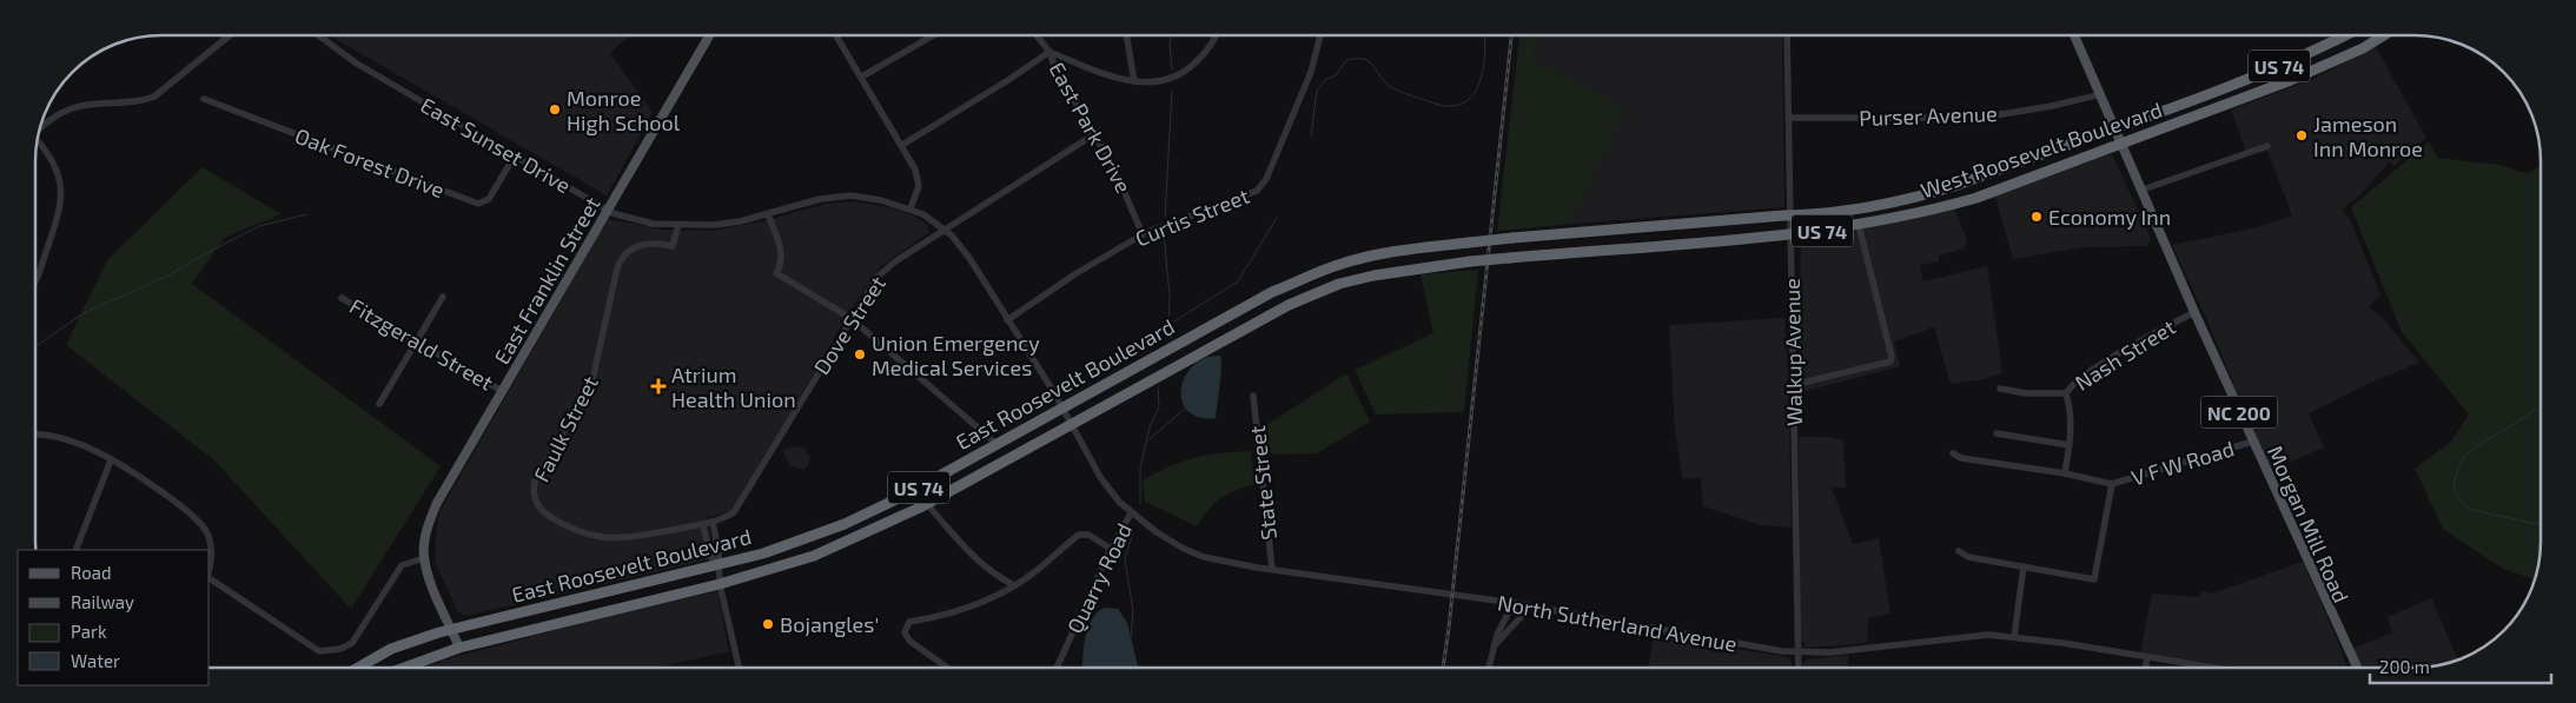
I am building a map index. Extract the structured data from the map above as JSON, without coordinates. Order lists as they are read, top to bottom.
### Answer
{
  "streets": {
    "highway": ["US 74", "West Roosevelt Boulevard", "East Roosevelt Boulevard"],
    "main road": ["East Franklin Street", "NC 200", "Morgan Mill Road"],
    "street": [
      "Purser Avenue",
      "East Park Drive",
      "East Sunset Drive",
      "Oak Forest Drive",
      "Curtis Street",
      "Dove Street",
      "Fitzgerald Street",
      "Walkup Avenue",
      "Nash Street",
      "Faulk Street",
      "V F W Road",
      "State Street",
      "Quarry Road",
      "North Sutherland Avenue"
    ]
  },
  "crossings": [
    ["Purser Avenue", "Walkup Avenue"],
    ["Purser Avenue", "Morgan Mill Road"],
    ["East Park Drive", "Curtis Street"],
    ["East Park Drive", "Dove Street"],
    ["East Sunset Drive", "Oak Forest Drive"],
    ["East Sunset Drive", "Curtis Street"],
    ["East Sunset Drive", "East Franklin Street"],
    ["East Sunset Drive", "Dove Street"],
    ["East Sunset Drive", "East Roosevelt Boulevard"],
    ["East Sunset Drive", "Faulk Street"],
    ["East Sunset Drive", "Quarry Road"],
    ["East Sunset Drive", "North Sutherland Avenue"],
    ["West Roosevelt Boulevard", "Walkup Avenue"],
    ["West Roosevelt Boulevard", "East Roosevelt Boulevard"],
    ["West Roosevelt Boulevard", "Morgan Mill Road"],
    ["East Franklin Street", "Fitzgerald Street"],
    ["Dove Street", "Faulk Street"],
    ["Walkup Avenue", "North Sutherland Avenue"],
    ["Nash Street", "Morgan Mill Road"],
    ["V F W Road", "Morgan Mill Road"],
    ["State Street", "North Sutherland Avenue"],
    ["Quarry Road", "North Sutherland Avenue"]
  ],
  "places": {
    "other": [
      "Monroe High School",
      "Jameson Inn Monroe",
      "Economy Inn",
      "Union Emergency Medical Services",
      "Bojangles'"
    ],
    "health": ["Atrium Health Union"]
  },
  "legend": [
    "Road",
    "Railway",
    "Park",
    "Water"
  ],
  "scale_bar": "200 m"
}
